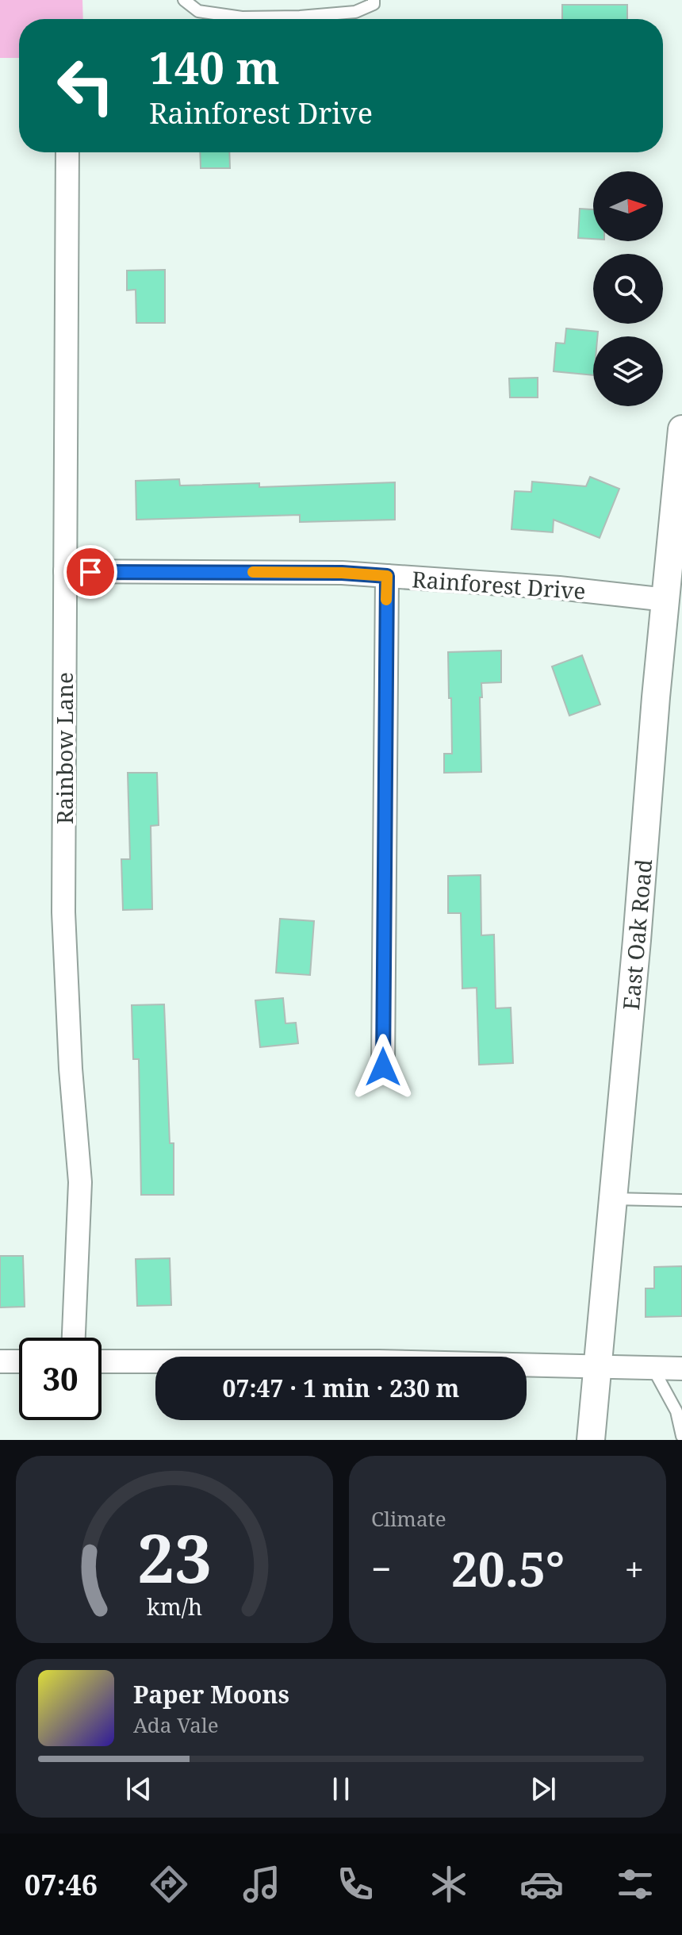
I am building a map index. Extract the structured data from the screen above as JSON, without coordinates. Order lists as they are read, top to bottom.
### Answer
{
  "streets": {
    "street": ["Rainforest Drive", "Rainbow Lane", "East Oak Road"]
  },
  "crossings": [
    ["Rainforest Drive", "Rainbow Lane"],
    ["Rainforest Drive", "East Oak Road"]
  ],
  "north": "right",
  "page": {
    "turn": ["140 m", "Rainforest Drive"],
    "limit": "30",
    "trip": "07:47 · 1 min · 230 m",
    "tile": "Climate",
    "heat": ["−", "20.5°", "+"],
    "song": ["Paper Moons", "Ada Vale"],
    "tabs": "07:46",
    "gauge": ["23", "km/h"]
  }
}
